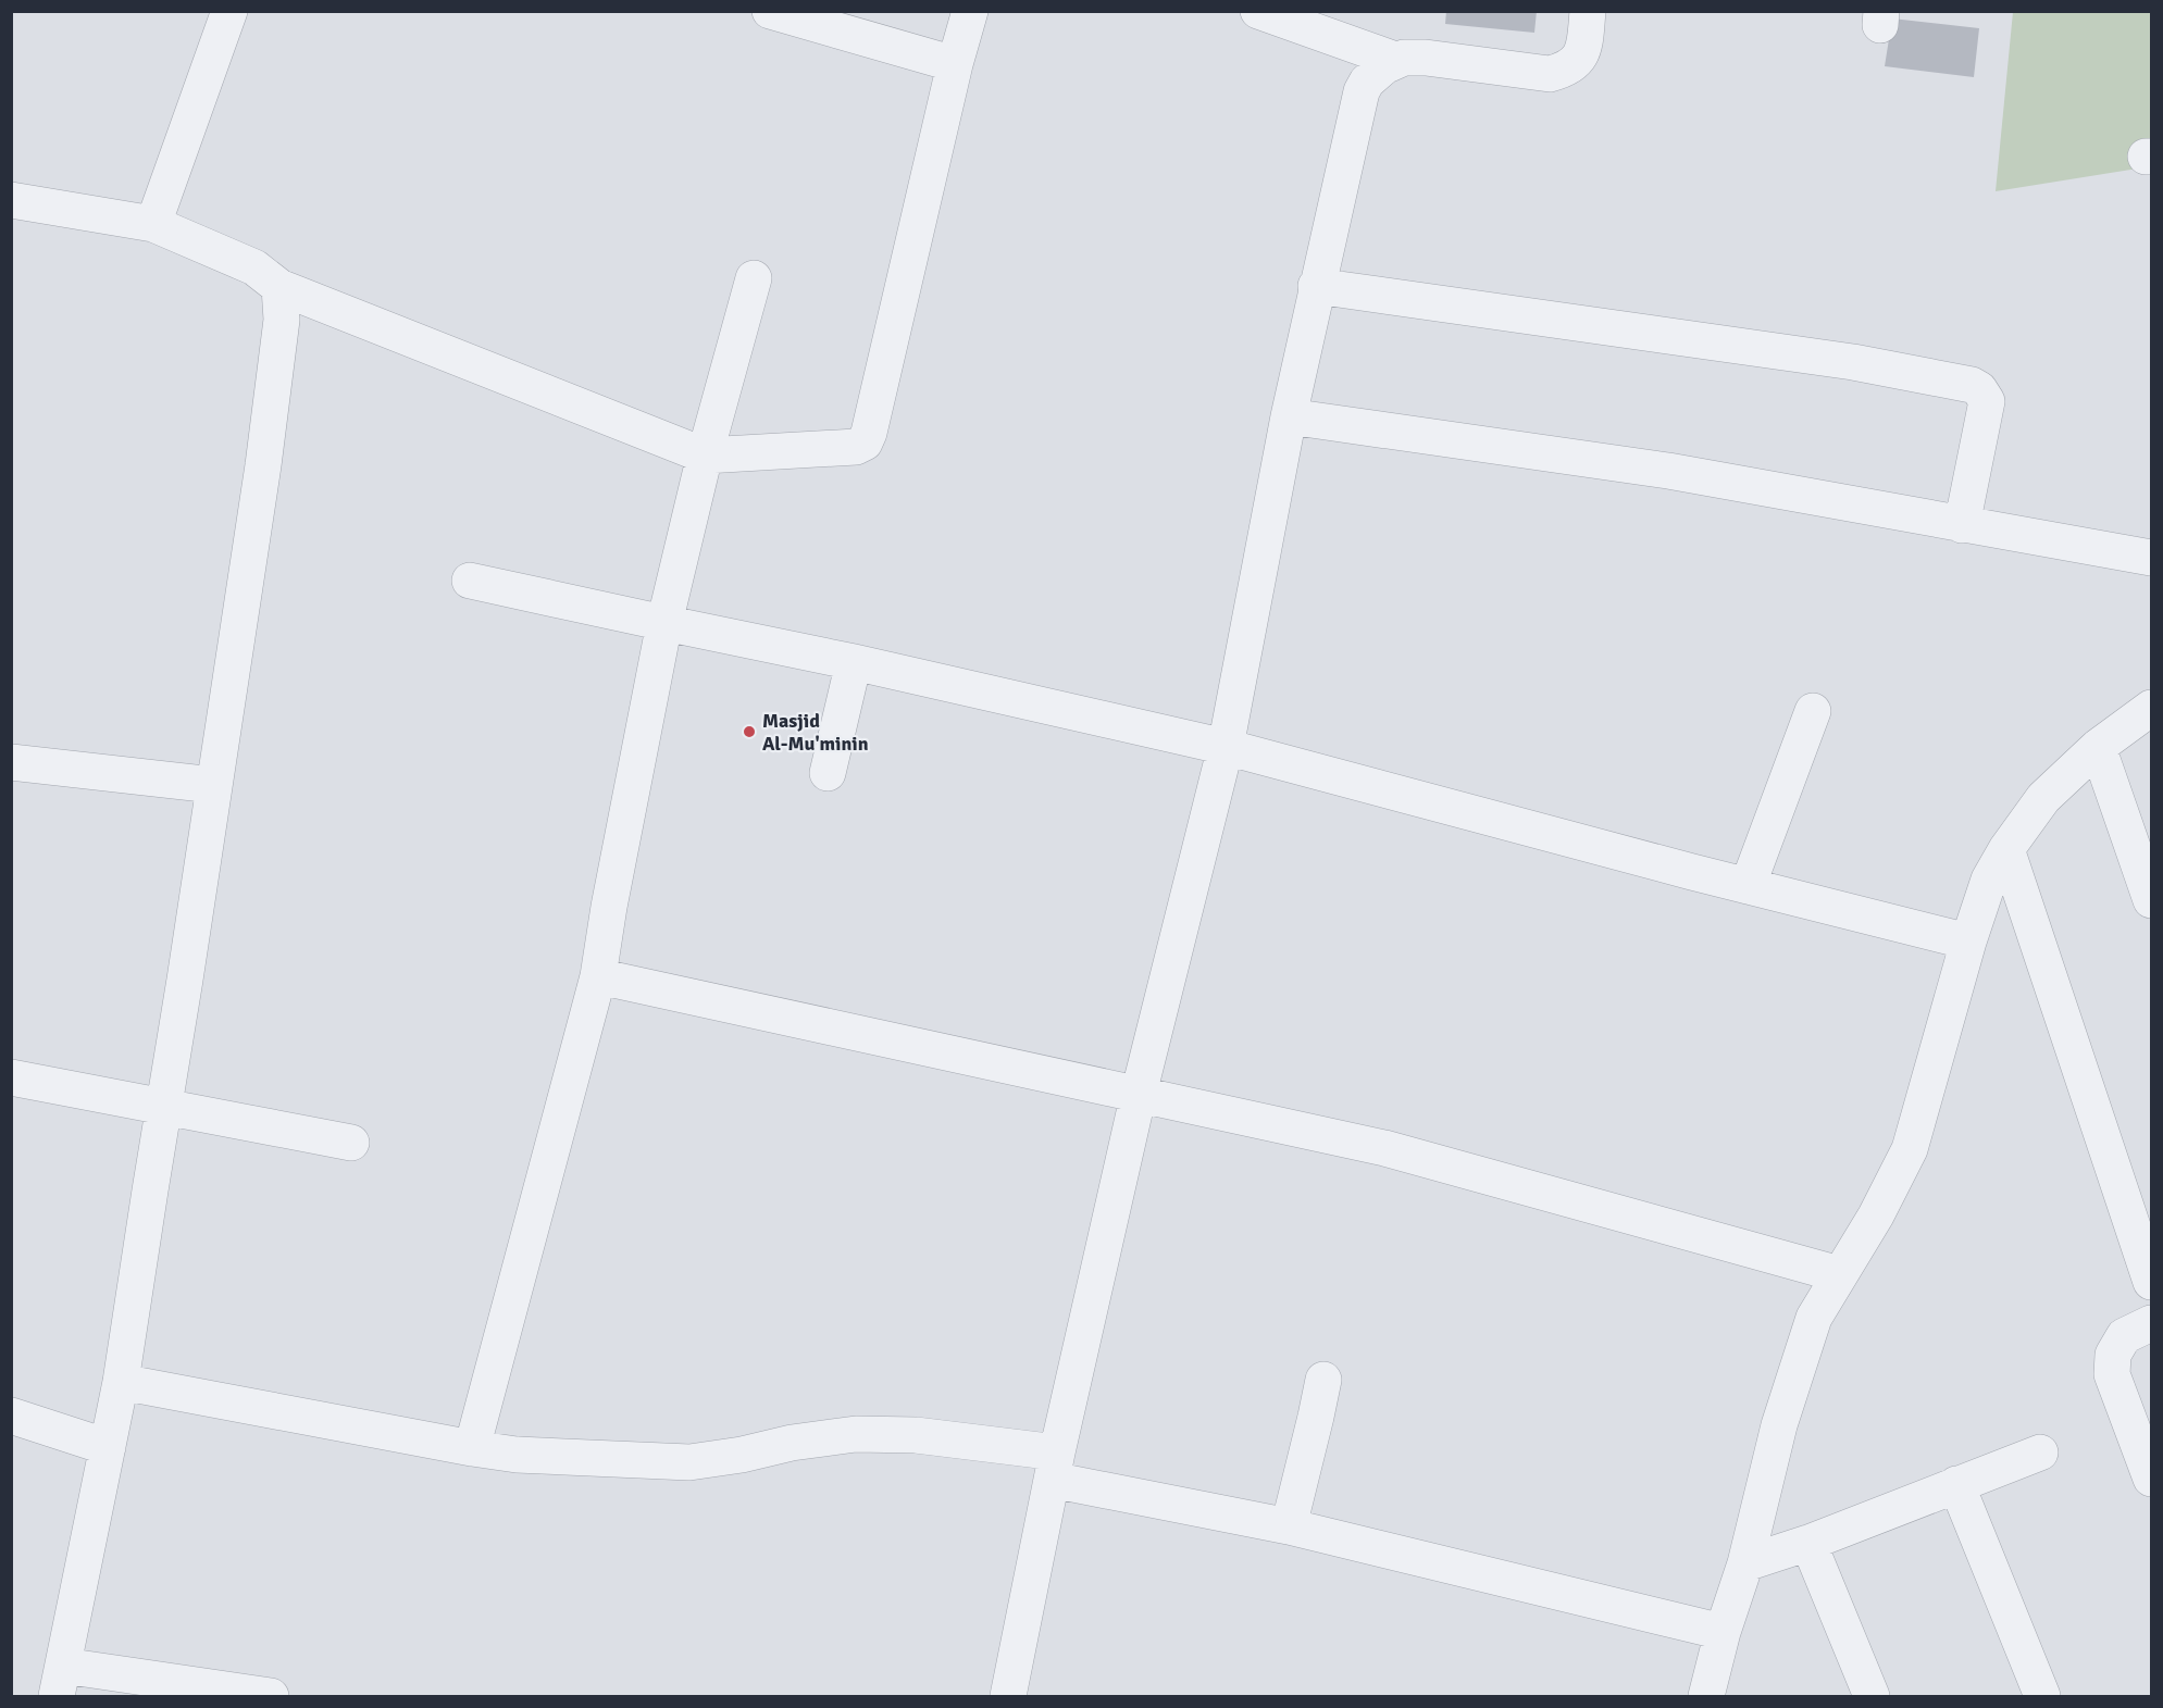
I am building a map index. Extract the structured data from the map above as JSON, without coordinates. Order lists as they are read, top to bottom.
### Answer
{
  "places": ["Masjid Al-Mu'minin"]
}
